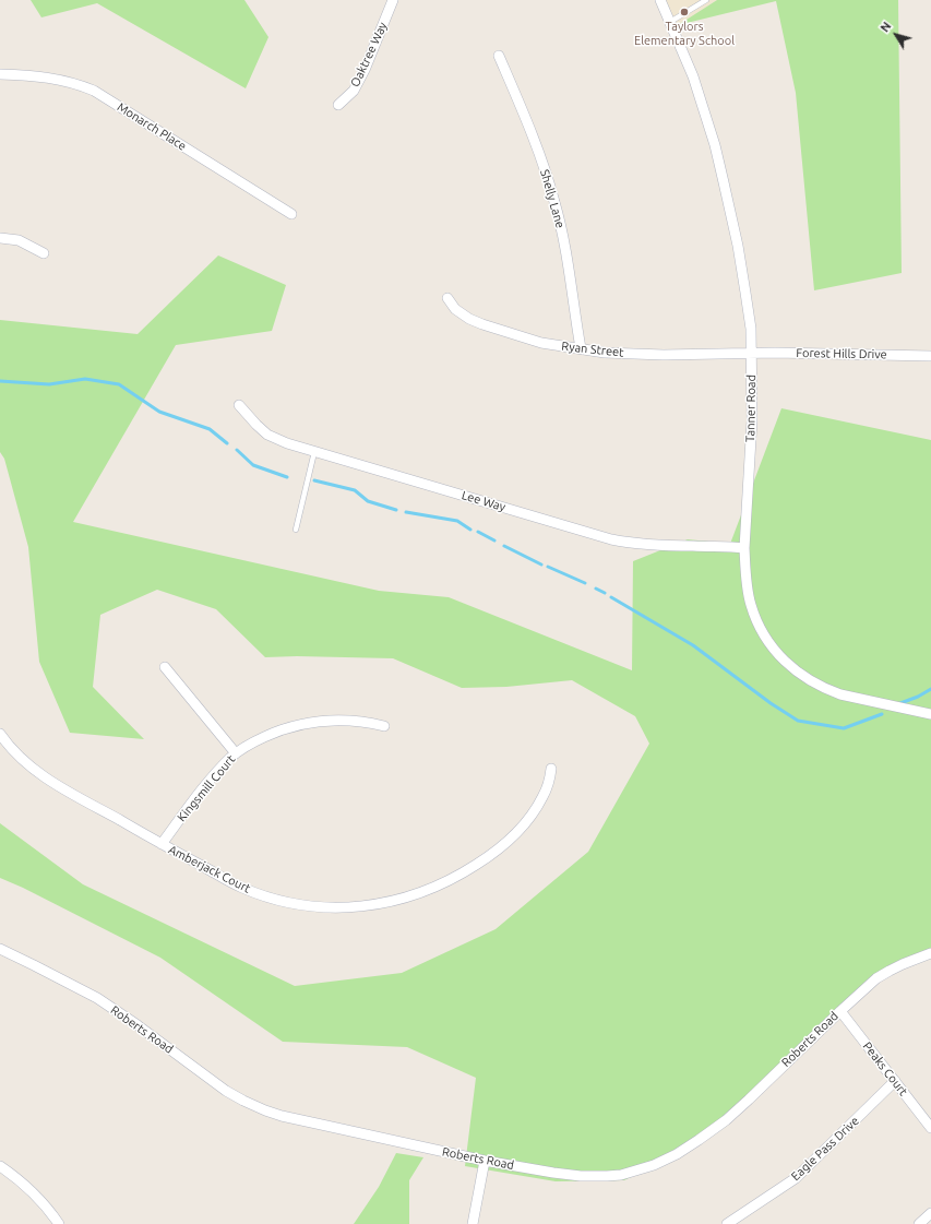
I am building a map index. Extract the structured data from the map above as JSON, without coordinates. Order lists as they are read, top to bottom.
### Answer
{
  "streets": {
    "street": [
      "Oaktree Way",
      "Monarch Place",
      "Shelly Lane",
      "Ryan Street",
      "Forest Hills Drive",
      "Tanner Road",
      "Lee Way",
      "Kingsmill Court",
      "Amberjack Court",
      "Roberts Road",
      "Peaks Court",
      "Eagle Pass Drive"
    ]
  },
  "crossings": [
    ["Shelly Lane", "Ryan Street"],
    ["Ryan Street", "Forest Hills Drive"],
    ["Ryan Street", "Tanner Road"],
    ["Forest Hills Drive", "Tanner Road"],
    ["Tanner Road", "Lee Way"],
    ["Kingsmill Court", "Amberjack Court"],
    ["Roberts Road", "Peaks Court"],
    ["Peaks Court", "Eagle Pass Drive"]
  ],
  "places": ["Taylors Elementary School"],
  "north": "top left"
}
